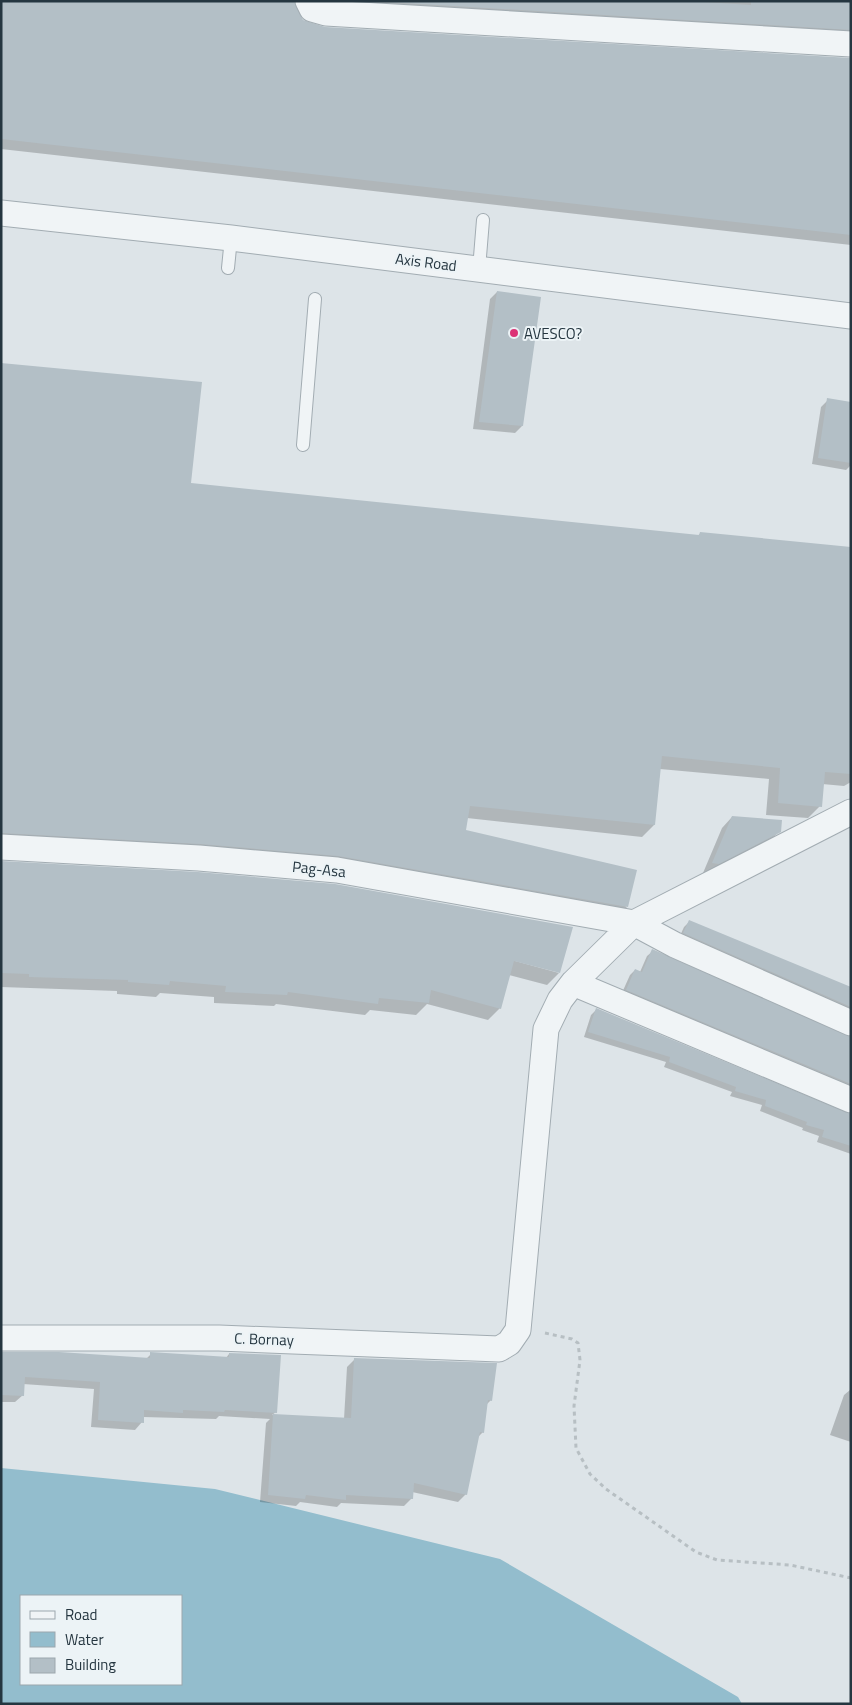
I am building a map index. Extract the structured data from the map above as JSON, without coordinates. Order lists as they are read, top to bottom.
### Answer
{
  "streets": {
    "street": ["Axis Road", "Pag-Asa", "C. Bornay"]
  },
  "places": ["AVESCO?"],
  "legend": ["Road", "Water", "Building"]
}
